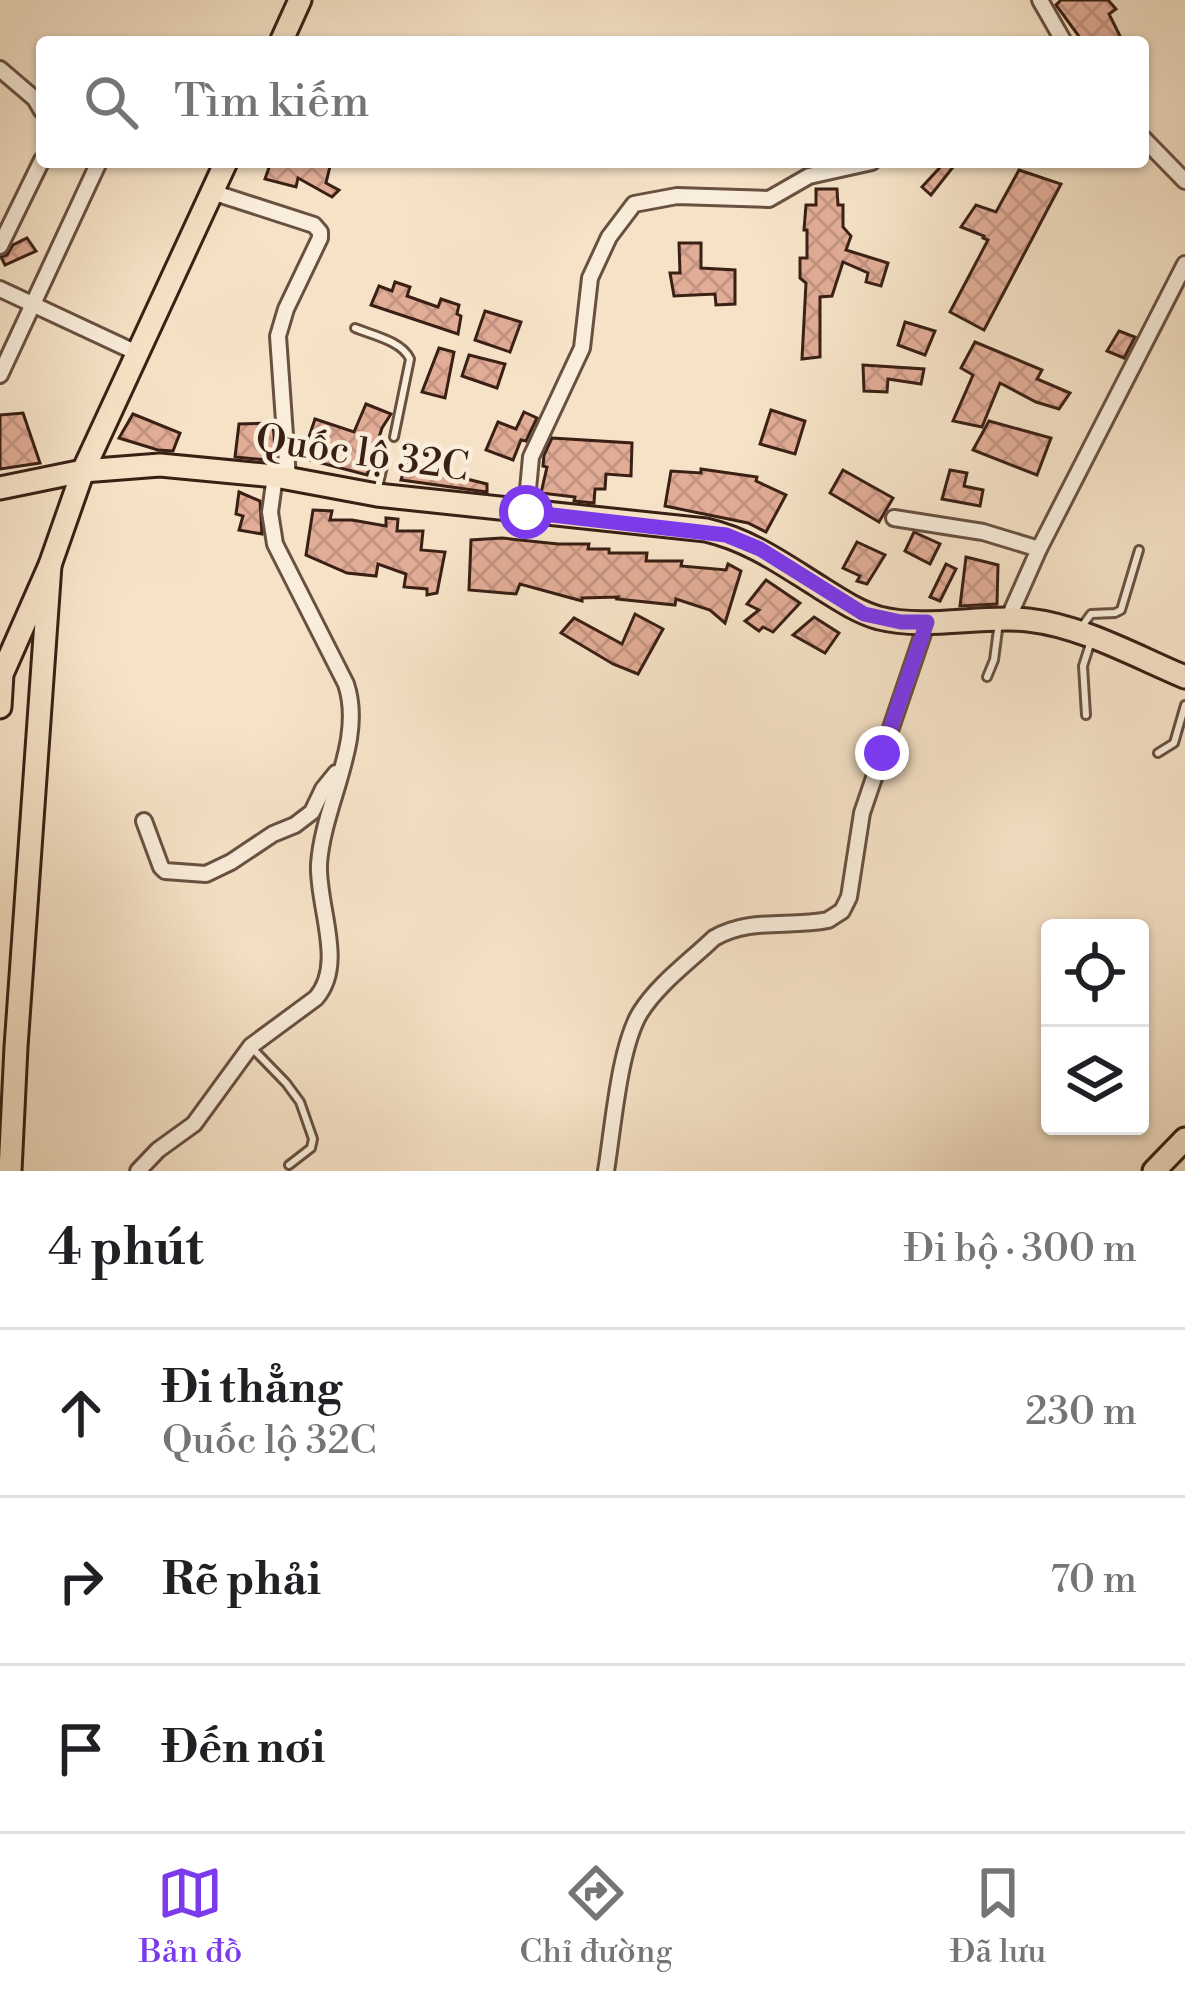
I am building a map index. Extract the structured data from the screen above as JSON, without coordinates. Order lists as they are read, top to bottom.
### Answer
{
  "streets": {
    "main road": ["Quốc lộ 32C"]
  },
  "page": {
    "search": "Tìm kiếm",
    "heading": ["4 phút", "Đi bộ · 300 m"],
    "list": [
      ["Đi thẳng", "Quốc lộ 32C", "230 m"],
      ["Rẽ phải", "70 m"],
      "Đến nơi"
    ],
    "nav": ["Bản đồ", "Chỉ đường", "Đã lưu"]
  }
}
